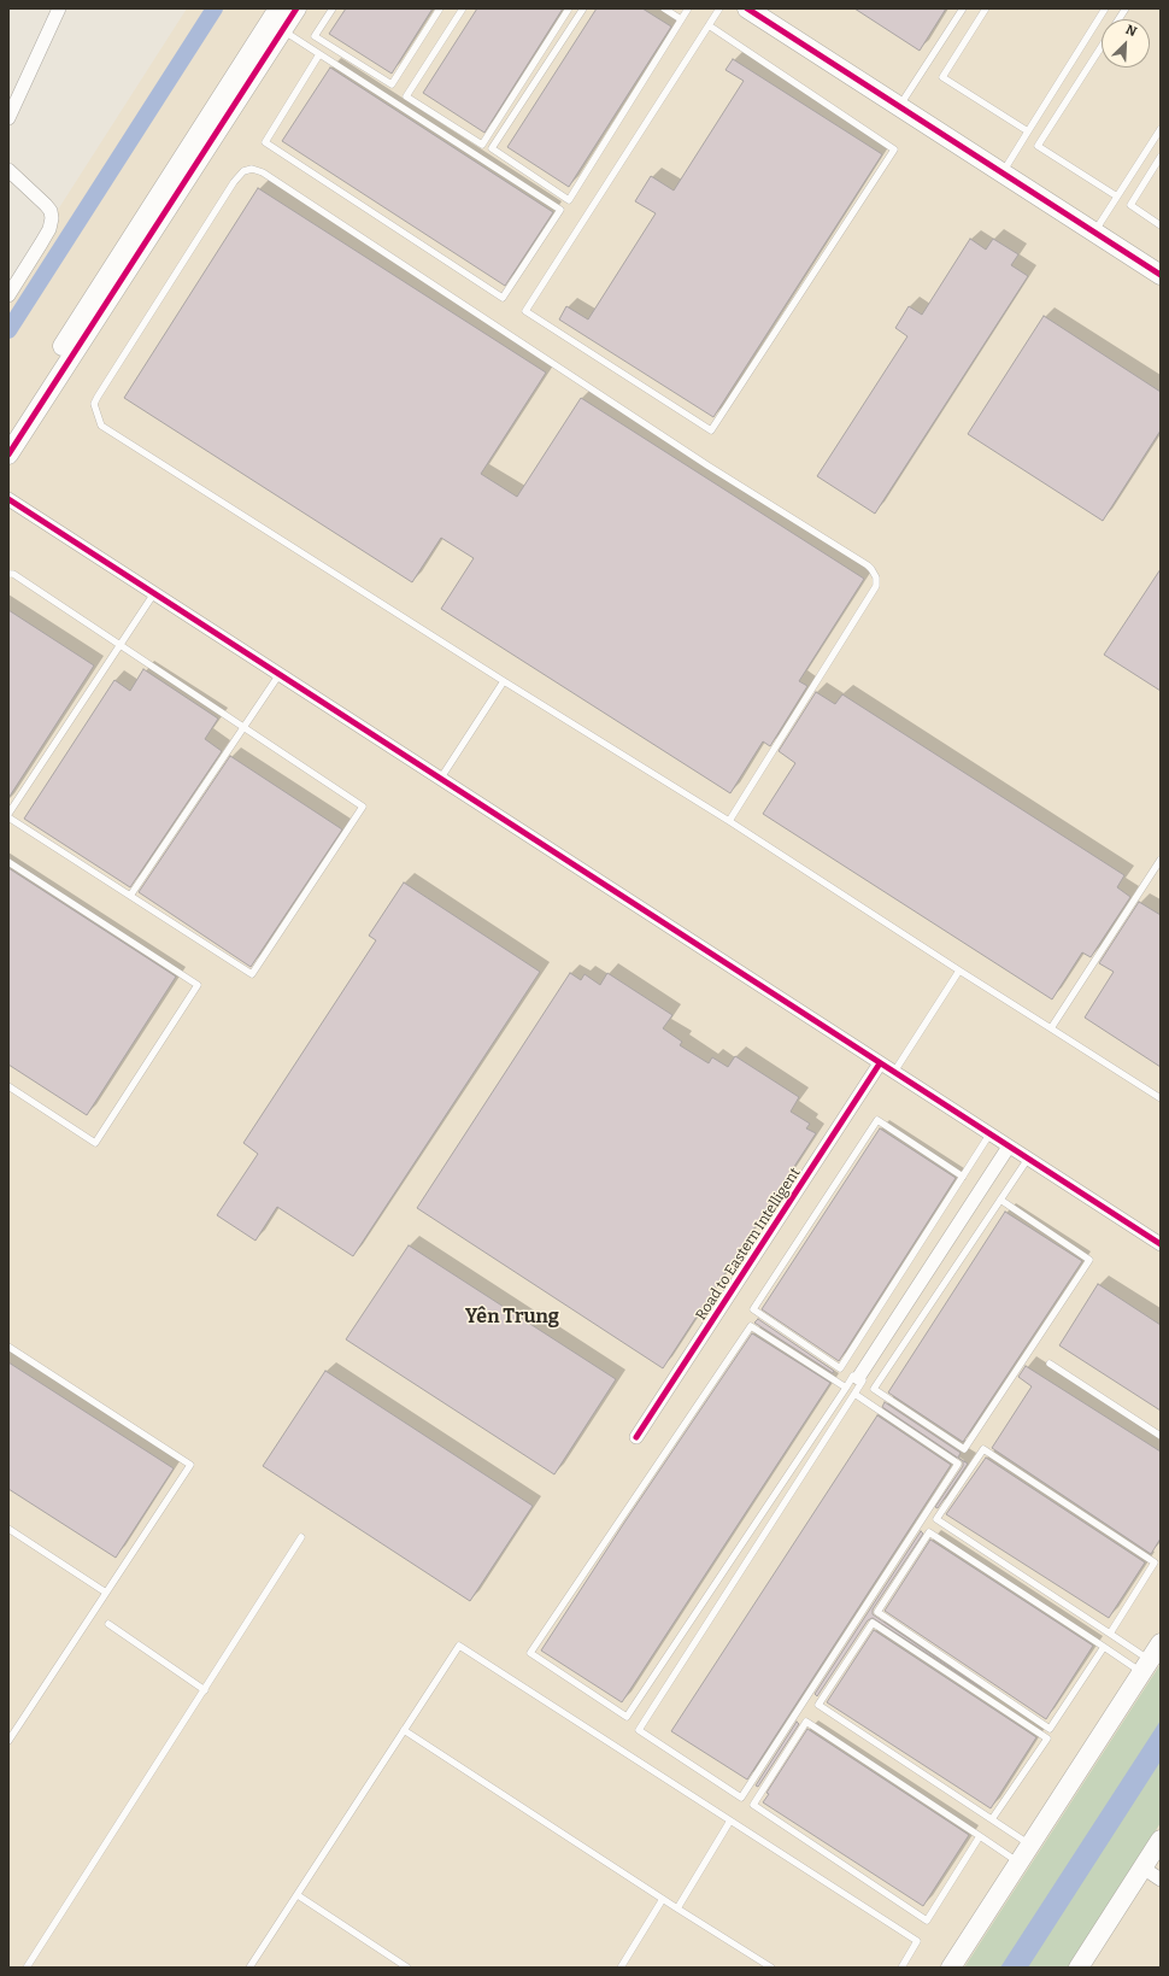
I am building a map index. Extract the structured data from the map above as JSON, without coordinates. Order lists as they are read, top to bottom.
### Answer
{
  "streets": {
    "street": ["Road to Eastern Intelligent"]
  },
  "districts": ["Yên Trung"],
  "north": "top right"
}
